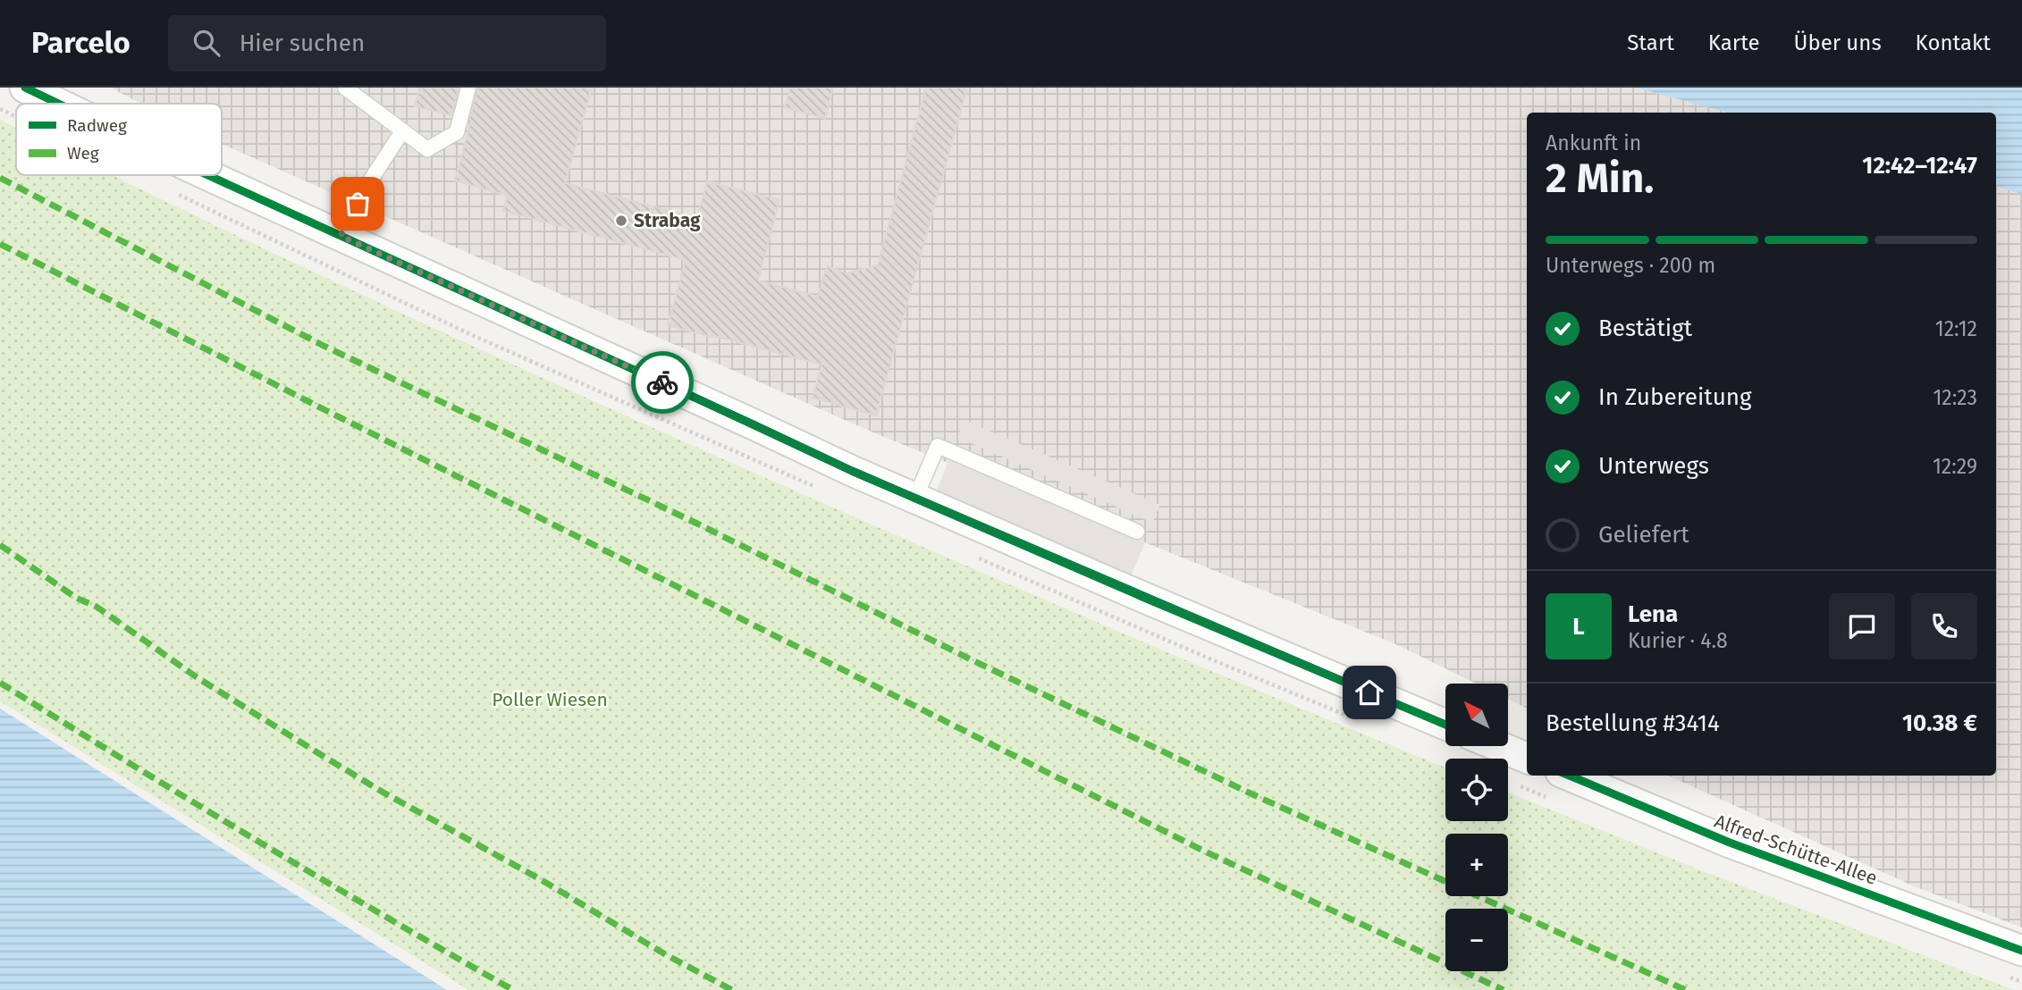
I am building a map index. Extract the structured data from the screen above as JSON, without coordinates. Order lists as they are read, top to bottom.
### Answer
{
  "streets": {
    "street": ["Alfred-Schütte-Allee"]
  },
  "parks": ["Poller Wiesen"],
  "places": ["Strabag"],
  "legend": ["Radweg", "Weg"],
  "north": "top left",
  "page": {
    "header": "Parcelo",
    "search": "Hier suchen",
    "nav": [
      "Start",
      "Karte",
      "Über uns",
      "Kontakt"
    ],
    "heading": ["2 Min.", "Ankunft in", "12:42–12:47"],
    "panel": [
      "Lena",
      "Kurier · 4.8",
      "Bestellung #3414",
      "10.38 €"
    ],
    "bar": "Unterwegs · 200 m",
    "list": [
      ["Bestätigt", "12:12"],
      ["In Zubereitung", "12:23"],
      ["Unterwegs", "12:29"],
      "Geliefert"
    ],
    "round": "L",
    "map_buttons": ["+", "−"]
  }
}
